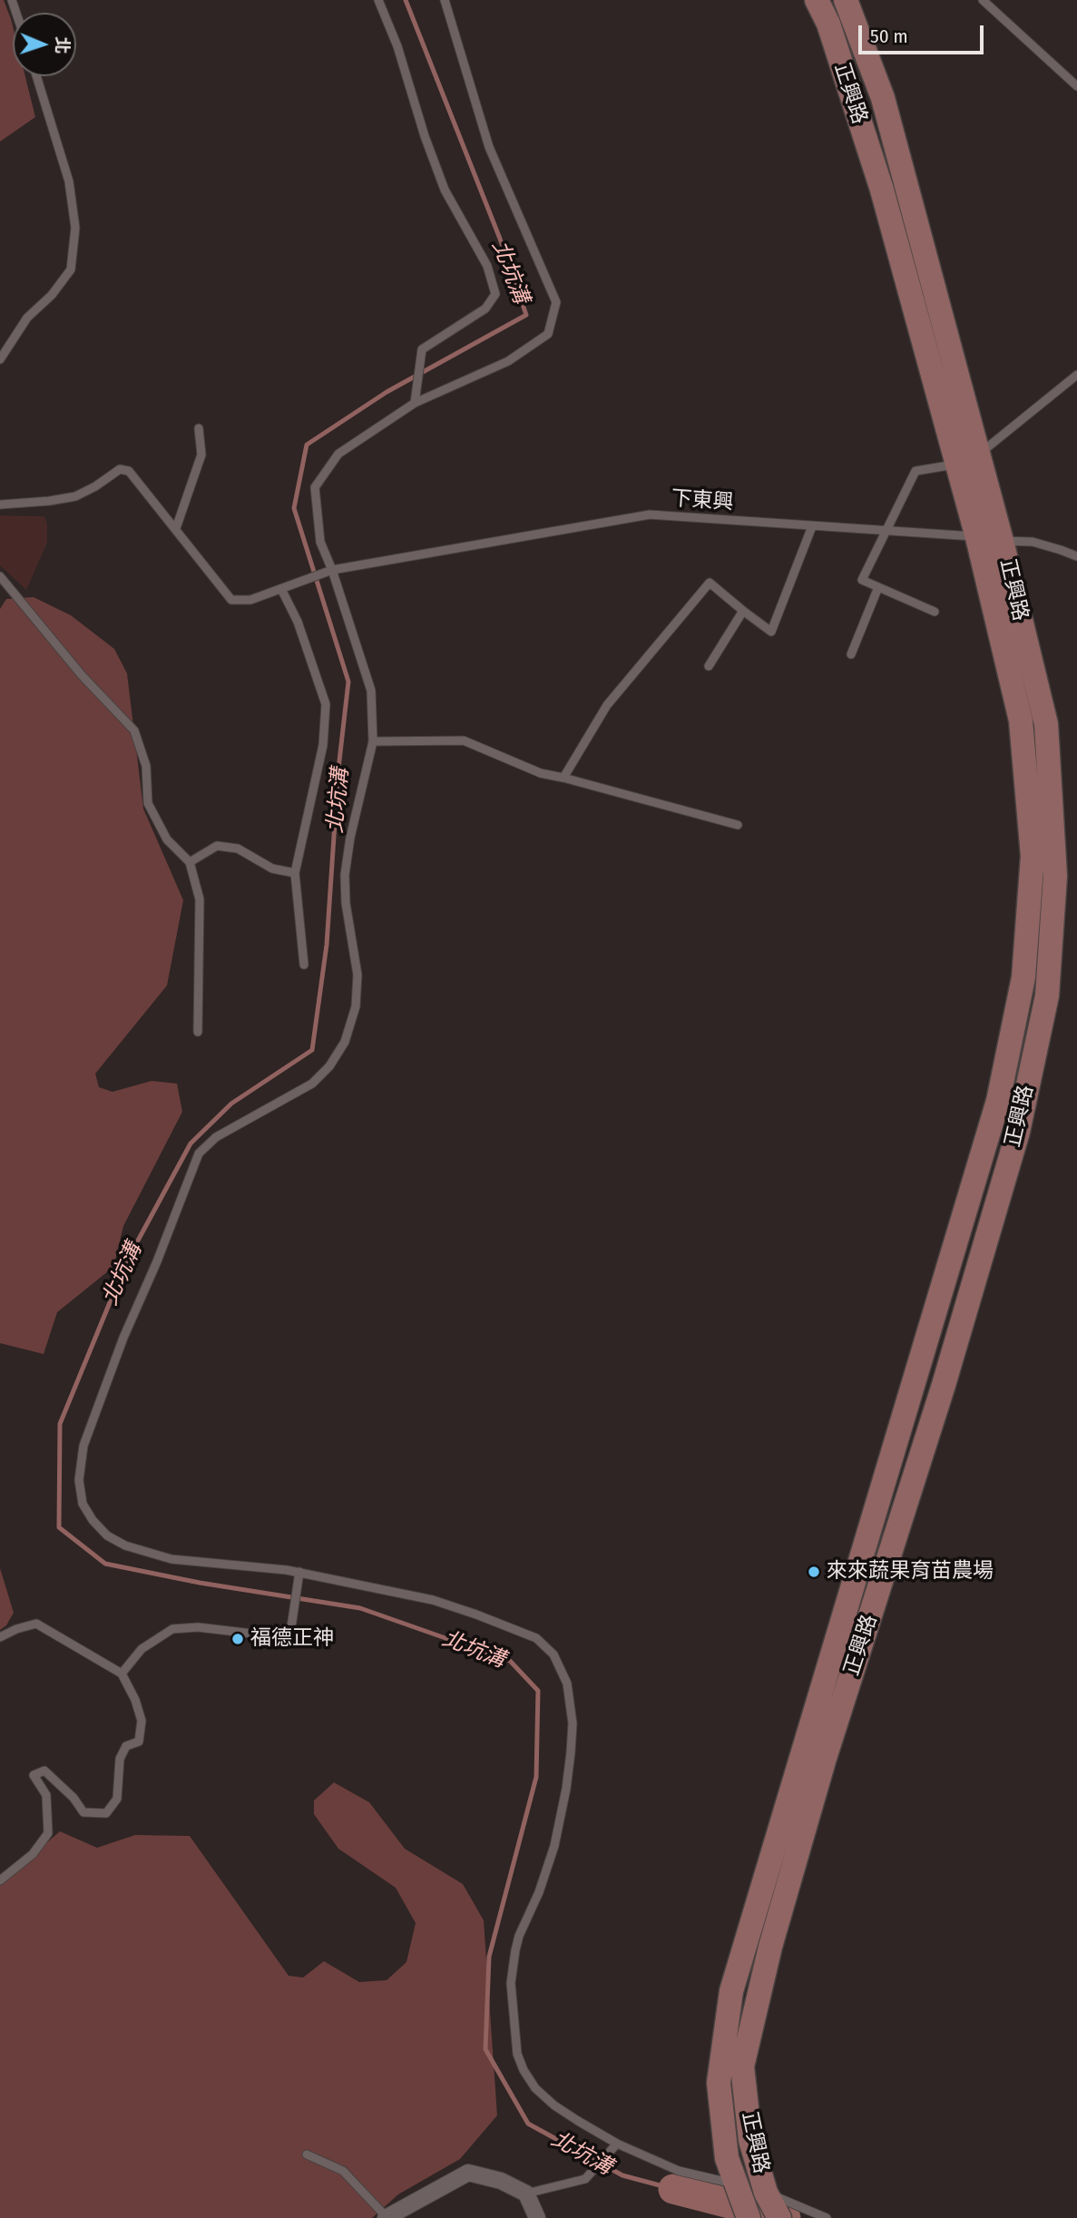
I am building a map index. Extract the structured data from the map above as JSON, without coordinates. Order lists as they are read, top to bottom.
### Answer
{
  "streets": {
    "main road": ["正興路"],
    "lane": ["下東興"]
  },
  "crossings": [
    ["正興路", "下東興"]
  ],
  "water": ["北坑溝"],
  "places": ["來來蔬果育苗農場", "福德正神"],
  "scale_bar": "50 m",
  "north": "right"
}
